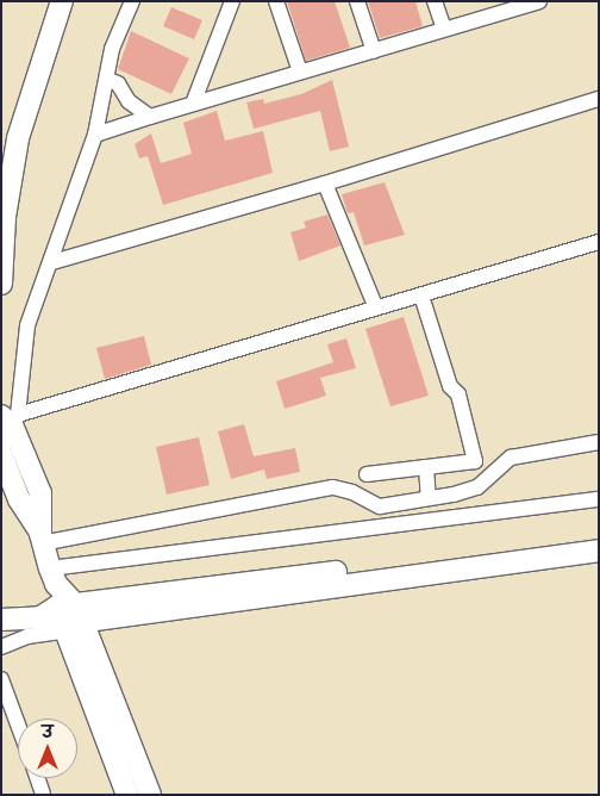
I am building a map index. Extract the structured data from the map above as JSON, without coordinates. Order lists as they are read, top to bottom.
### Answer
{
  "north": "top"
}
